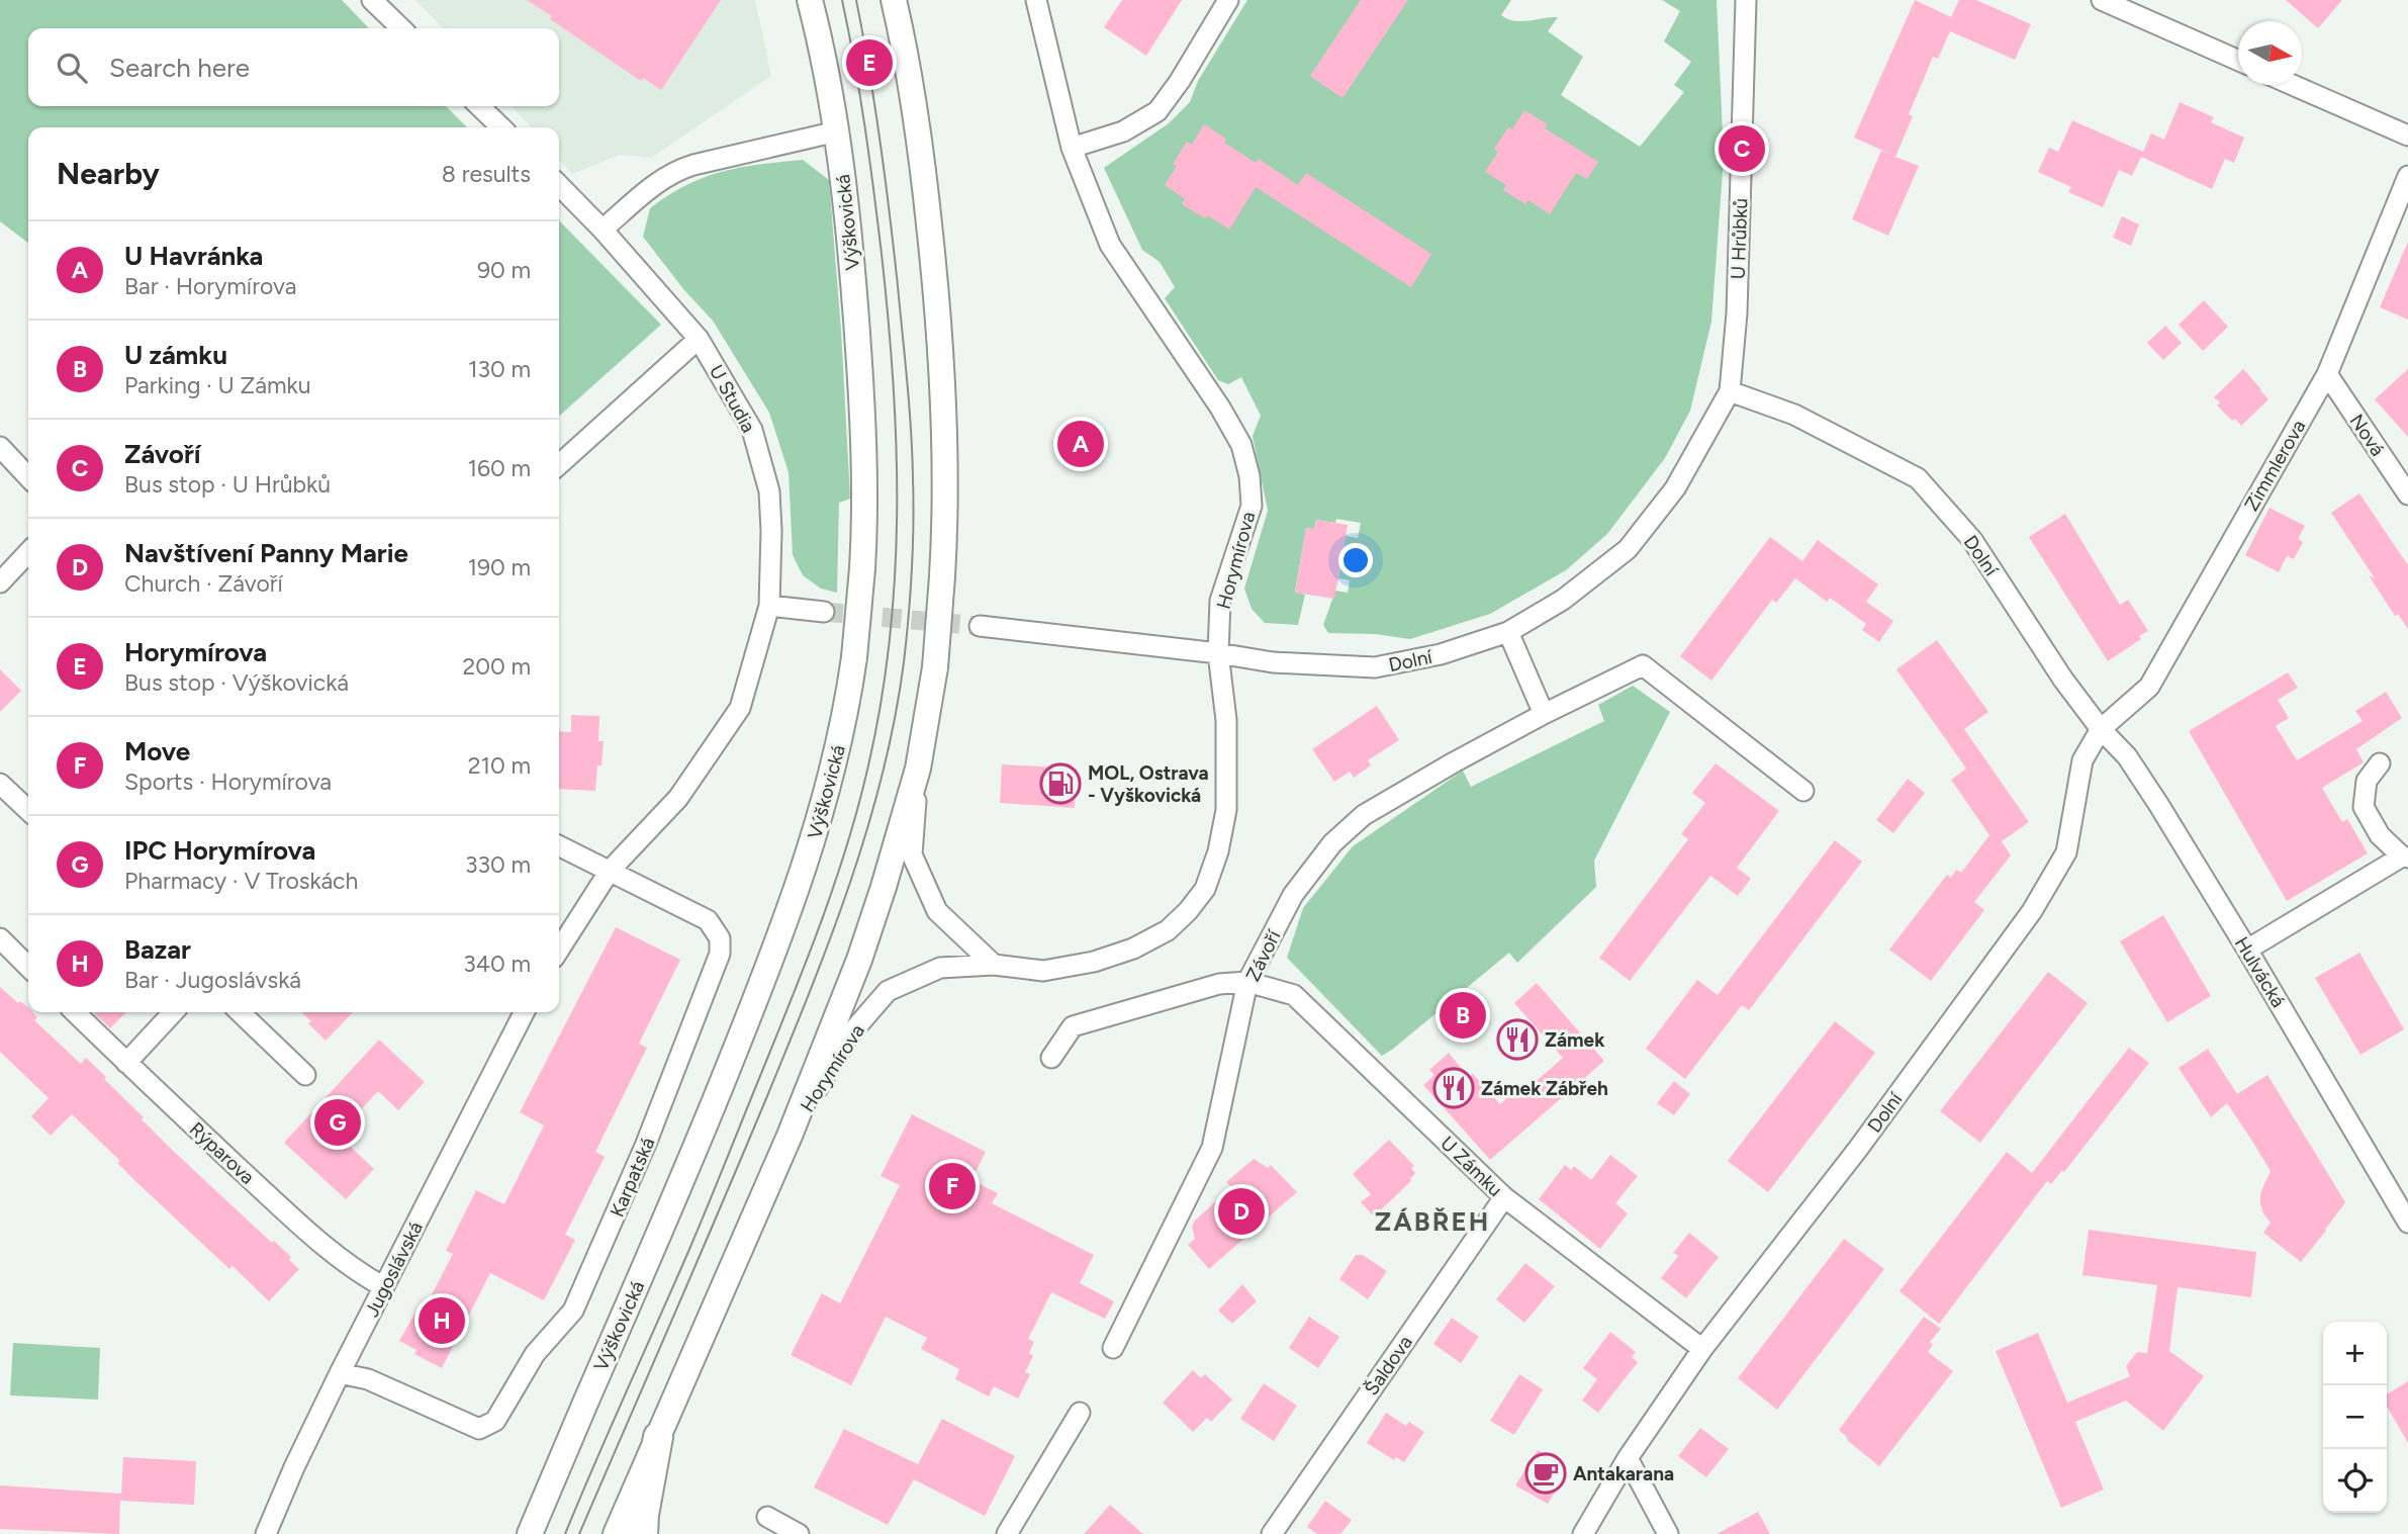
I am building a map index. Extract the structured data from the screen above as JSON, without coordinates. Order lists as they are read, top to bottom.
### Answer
{
  "streets": {
    "street": [
      "Výškovická",
      "U Hrůbků",
      "U Studia",
      "Nová",
      "Zimmlerova",
      "Dolní",
      "Horymírova",
      "Závoří",
      "Hulvácká",
      "Rýparova",
      "U Zámku",
      "Karpatská",
      "Jugoslávská",
      "Šaldova"
    ]
  },
  "crossings": [
    ["U Hrůbků", "Dolní"],
    ["U Studia", "Karpatská"],
    ["Nová", "Zimmlerova"],
    ["Zimmlerova", "Dolní"],
    ["Zimmlerova", "Hulvácká"],
    ["Dolní", "Horymírova"],
    ["Dolní", "Hulvácká"],
    ["Dolní", "U Zámku"],
    ["Závoří", "U Zámku"],
    ["Rýparova", "Jugoslávská"],
    ["U Zámku", "Šaldova"],
    ["Karpatská", "Jugoslávská"]
  ],
  "districts": ["ZÁBŘEH"],
  "places": {
    "fuel station": ["MOL, Ostrava - Vyškovická"],
    "restaurant": ["Zámek", "Zámek Zábřeh"],
    "cafe": ["Antakarana"]
  },
  "north": "right",
  "page": {
    "search": "Search here",
    "pins": [
      "E",
      "C",
      "A",
      "B",
      "G",
      "F",
      "D",
      "H"
    ],
    "heading": ["Nearby", "8 results"],
    "list": [
      {
        "mark": "A",
        "name": "U Havránka",
        "note": "Bar · Horymírova",
        "value": "90 m"
      },
      {
        "mark": "B",
        "name": "U zámku",
        "note": "Parking · U Zámku",
        "value": "130 m"
      },
      {
        "mark": "C",
        "name": "Závoří",
        "note": "Bus stop · U Hrůbků",
        "value": "160 m"
      },
      {
        "mark": "D",
        "name": "Navštívení Panny Marie",
        "note": "Church · Závoří",
        "value": "190 m"
      },
      {
        "mark": "E",
        "name": "Horymírova",
        "note": "Bus stop · Výškovická",
        "value": "200 m"
      },
      {
        "mark": "F",
        "name": "Move",
        "note": "Sports · Horymírova",
        "value": "210 m"
      },
      {
        "mark": "G",
        "name": "IPC Horymírova",
        "note": "Pharmacy · V Troskách",
        "value": "330 m"
      },
      {
        "mark": "H",
        "name": "Bazar",
        "note": "Bar · Jugoslávská",
        "value": "340 m"
      }
    ],
    "map_buttons": ["+", "−"]
  }
}
